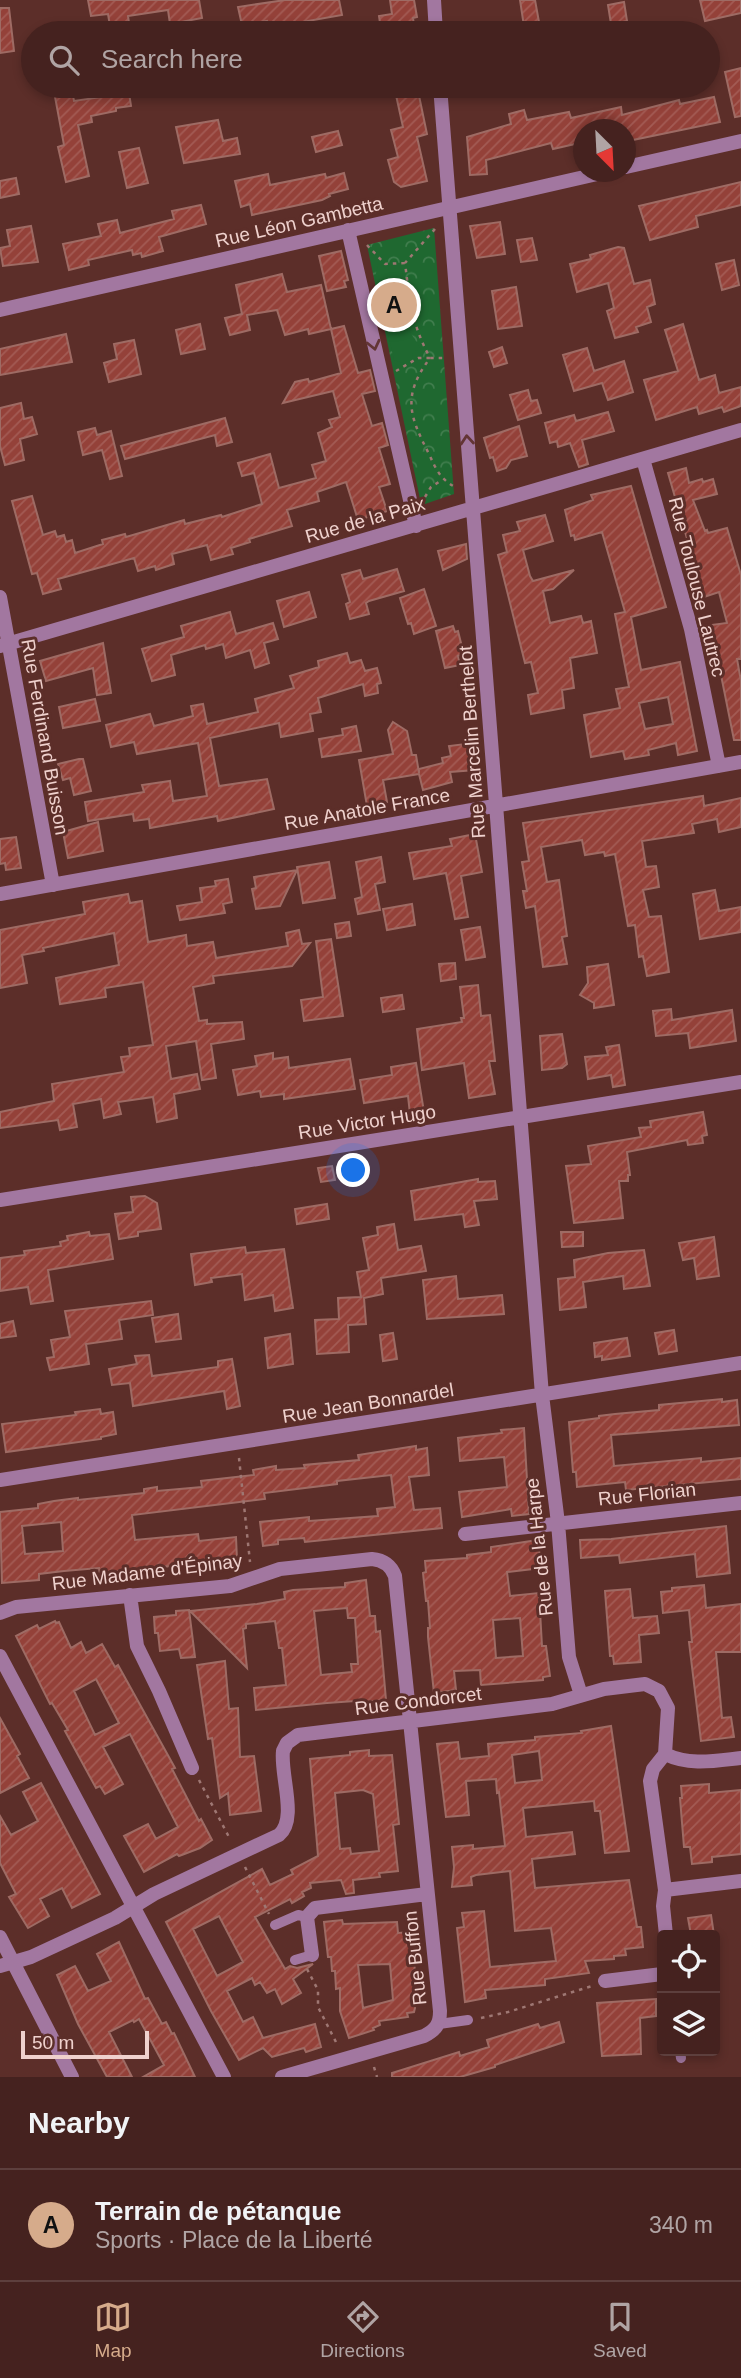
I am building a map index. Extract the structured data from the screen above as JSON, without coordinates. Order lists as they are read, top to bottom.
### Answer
{
  "streets": {
    "street": [
      "Rue Léon Gambetta",
      "Rue de la Paix",
      "Rue Toulouse Lautrec",
      "Rue Ferdinand Buisson",
      "Rue Marcelin Berthelot",
      "Rue Anatole France",
      "Rue Victor Hugo",
      "Rue Jean Bonnardel",
      "Rue Florian",
      "Rue de la Harpe",
      "Rue Madame d'Épinay",
      "Rue Condorcet",
      "Rue Buffon"
    ]
  },
  "crossings": [
    ["Rue Léon Gambetta", "Rue Marcelin Berthelot"],
    ["Rue de la Paix", "Rue Toulouse Lautrec"],
    ["Rue de la Paix", "Rue Ferdinand Buisson"],
    ["Rue de la Paix", "Rue Marcelin Berthelot"],
    ["Rue Toulouse Lautrec", "Rue Anatole France"],
    ["Rue Ferdinand Buisson", "Rue Anatole France"],
    ["Rue Marcelin Berthelot", "Rue Anatole France"],
    ["Rue Marcelin Berthelot", "Rue Victor Hugo"],
    ["Rue Marcelin Berthelot", "Rue Jean Bonnardel"],
    ["Rue Marcelin Berthelot", "Rue de la Harpe"],
    ["Rue Jean Bonnardel", "Rue de la Harpe"],
    ["Rue Florian", "Rue de la Harpe"],
    ["Rue de la Harpe", "Rue Condorcet"],
    ["Rue Madame d'Épinay", "Rue Condorcet"],
    ["Rue Madame d'Épinay", "Rue Buffon"],
    ["Rue Condorcet", "Rue Buffon"]
  ],
  "scale_bar": "50 m",
  "north": "bottom right",
  "page": {
    "search": "Search here",
    "pins": "A",
    "scale": "50 m",
    "heading": "Nearby",
    "list": [
      {
        "mark": "A",
        "name": "Terrain de pétanque",
        "note": "Sports · Place de la Liberté",
        "value": "340 m"
      }
    ],
    "nav": ["Map", "Directions", "Saved"]
  }
}
